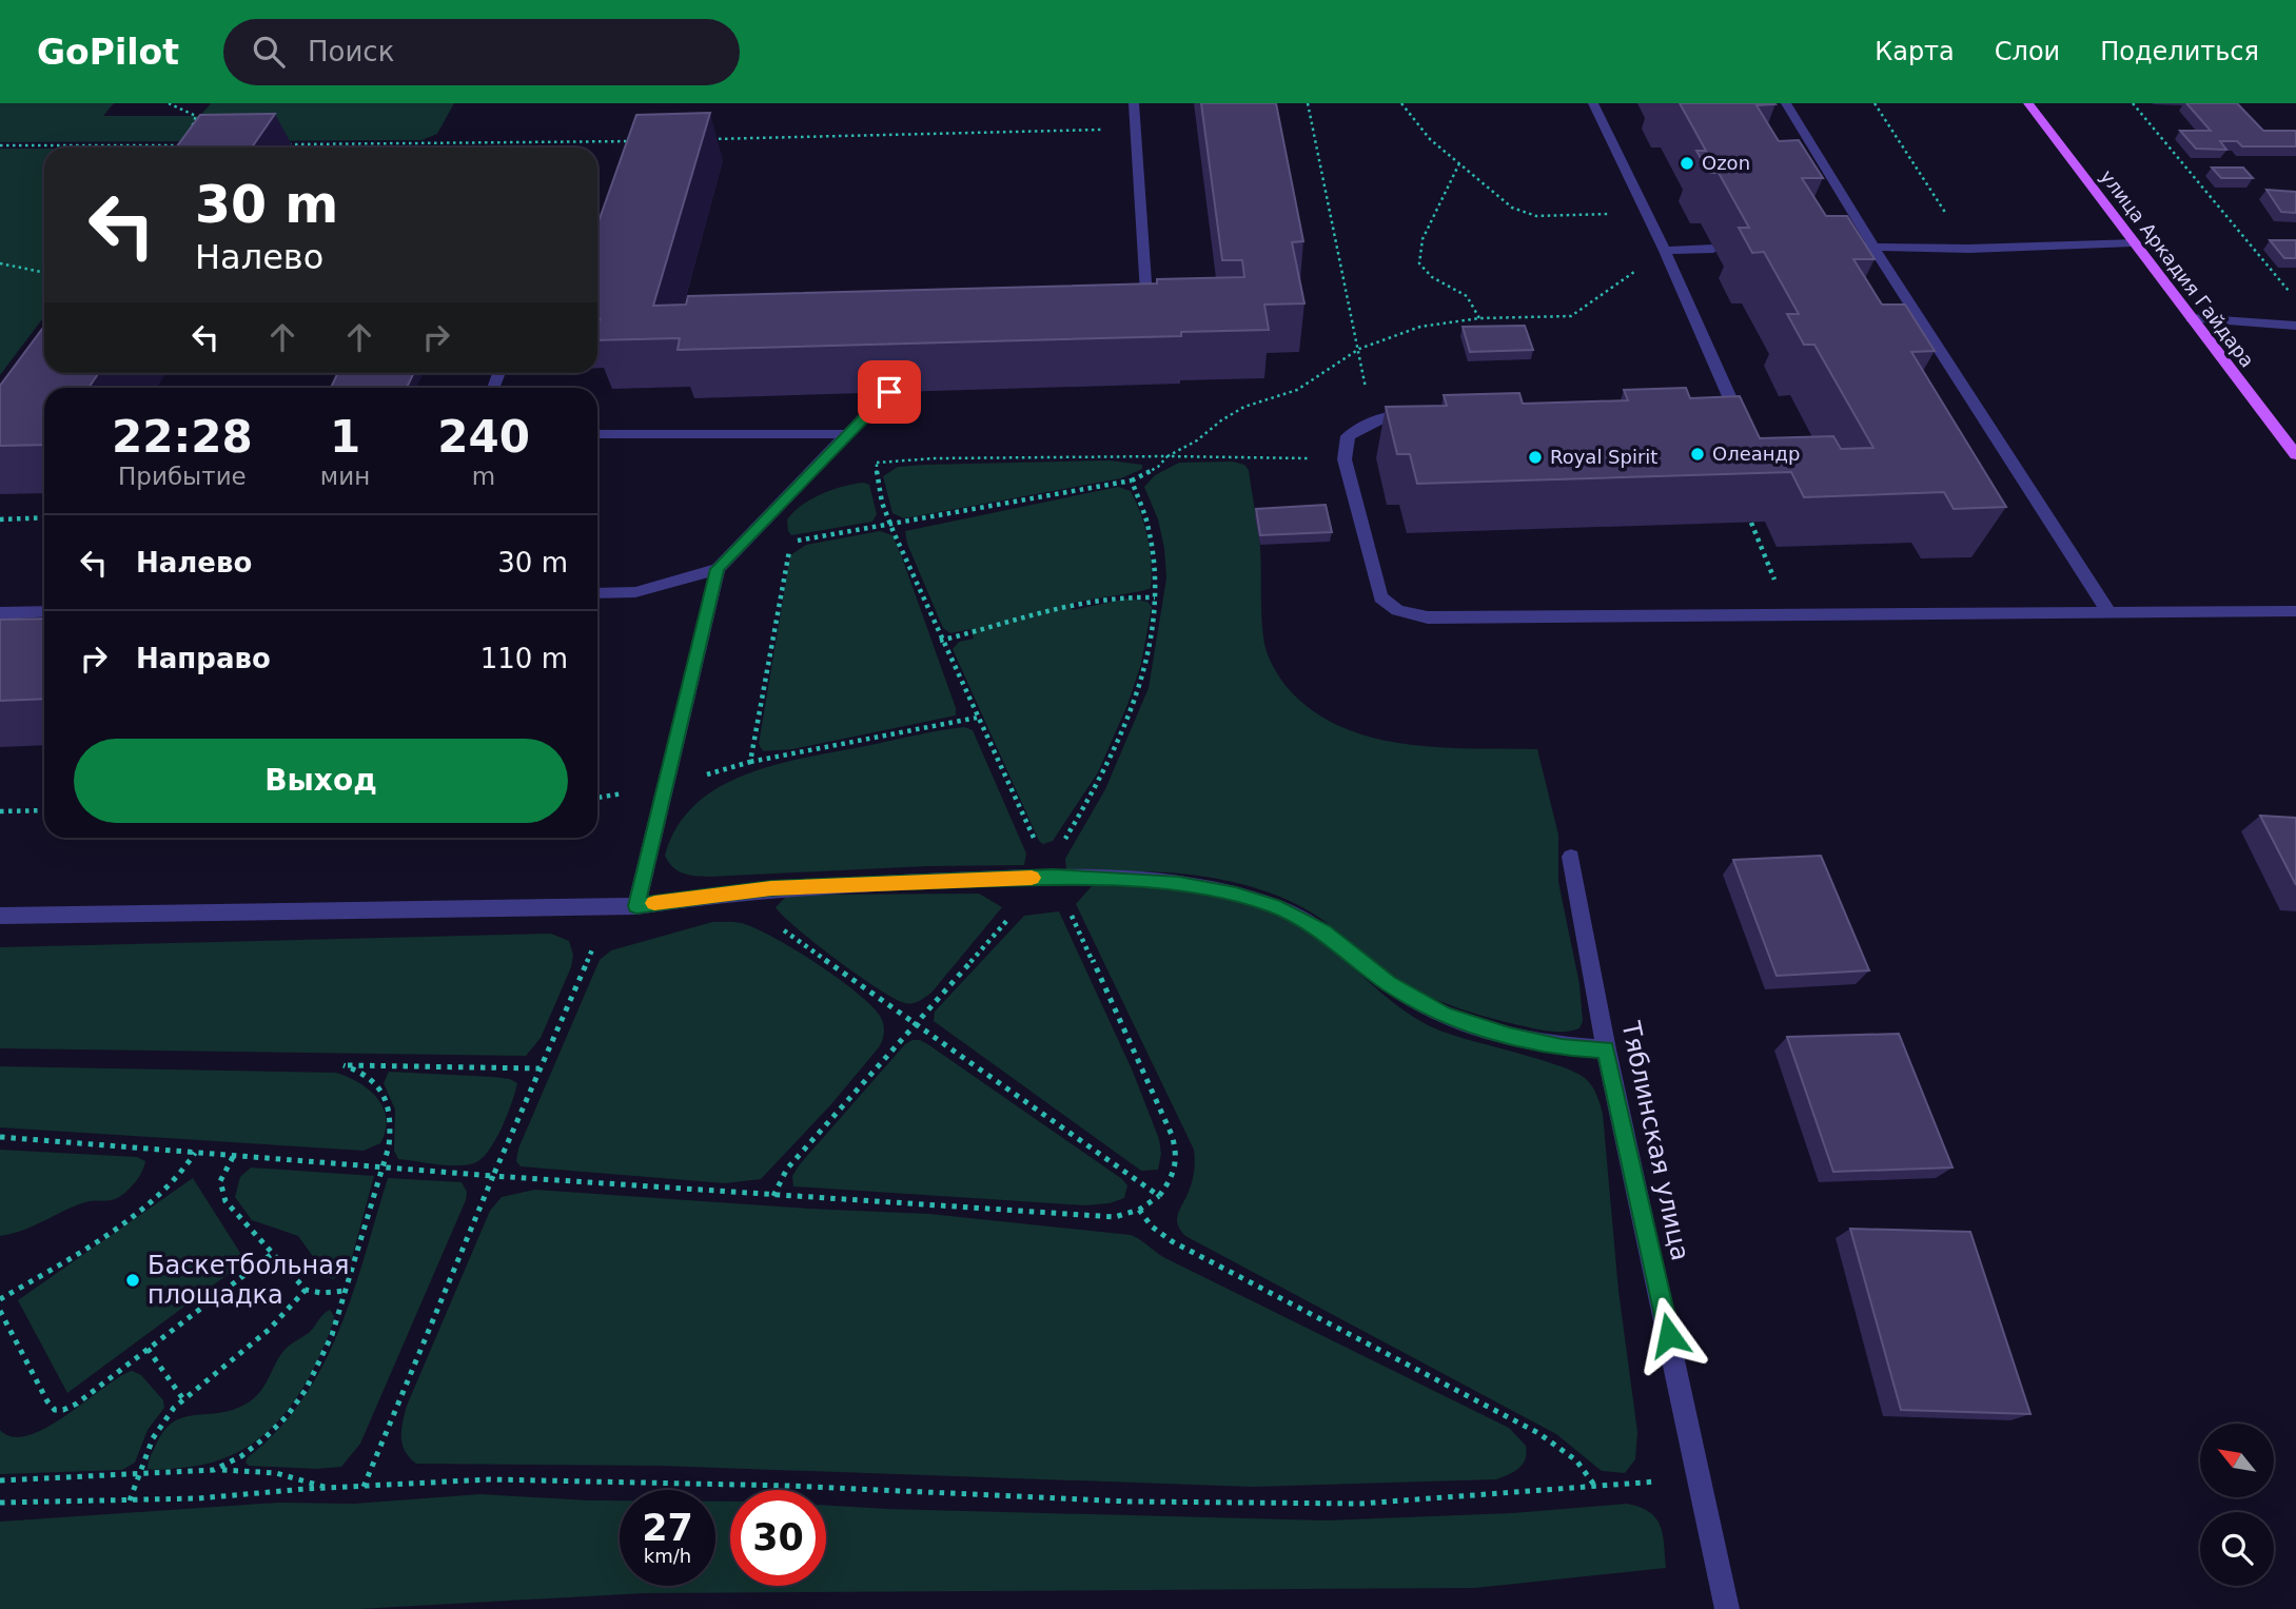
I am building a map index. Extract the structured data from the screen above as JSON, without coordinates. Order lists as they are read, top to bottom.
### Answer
{
  "streets": {
    "main road": ["улица Аркадия Гайдара"],
    "street": ["Тяблинская улица"]
  },
  "places": [
    "Ozon",
    "Олеандр",
    "Royal Spirit",
    "Баскетбольная площадка"
  ],
  "north": "top left",
  "page": {
    "header": "GoPilot",
    "search": "Поиск",
    "nav": ["Карта", "Слои", "Поделиться"],
    "turn": ["30 m", "Налево"],
    "eta": [
      "22:28",
      "Прибытие",
      "1",
      "мин",
      "240",
      "m"
    ],
    "list": [
      {
        "name": "Налево",
        "value": "30 m"
      },
      {
        "name": "Направо",
        "value": "110 m"
      }
    ],
    "buttons": "Выход",
    "speed": "27 km/h",
    "limit": "30"
  }
}
